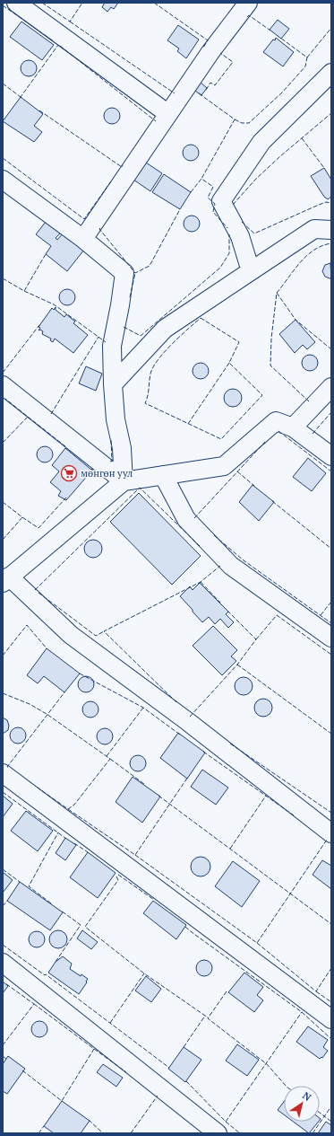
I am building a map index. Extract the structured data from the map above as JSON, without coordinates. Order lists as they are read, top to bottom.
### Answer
{
  "places": {
    "supermarket": ["мөнгөн уул"]
  },
  "north": "top right"
}
